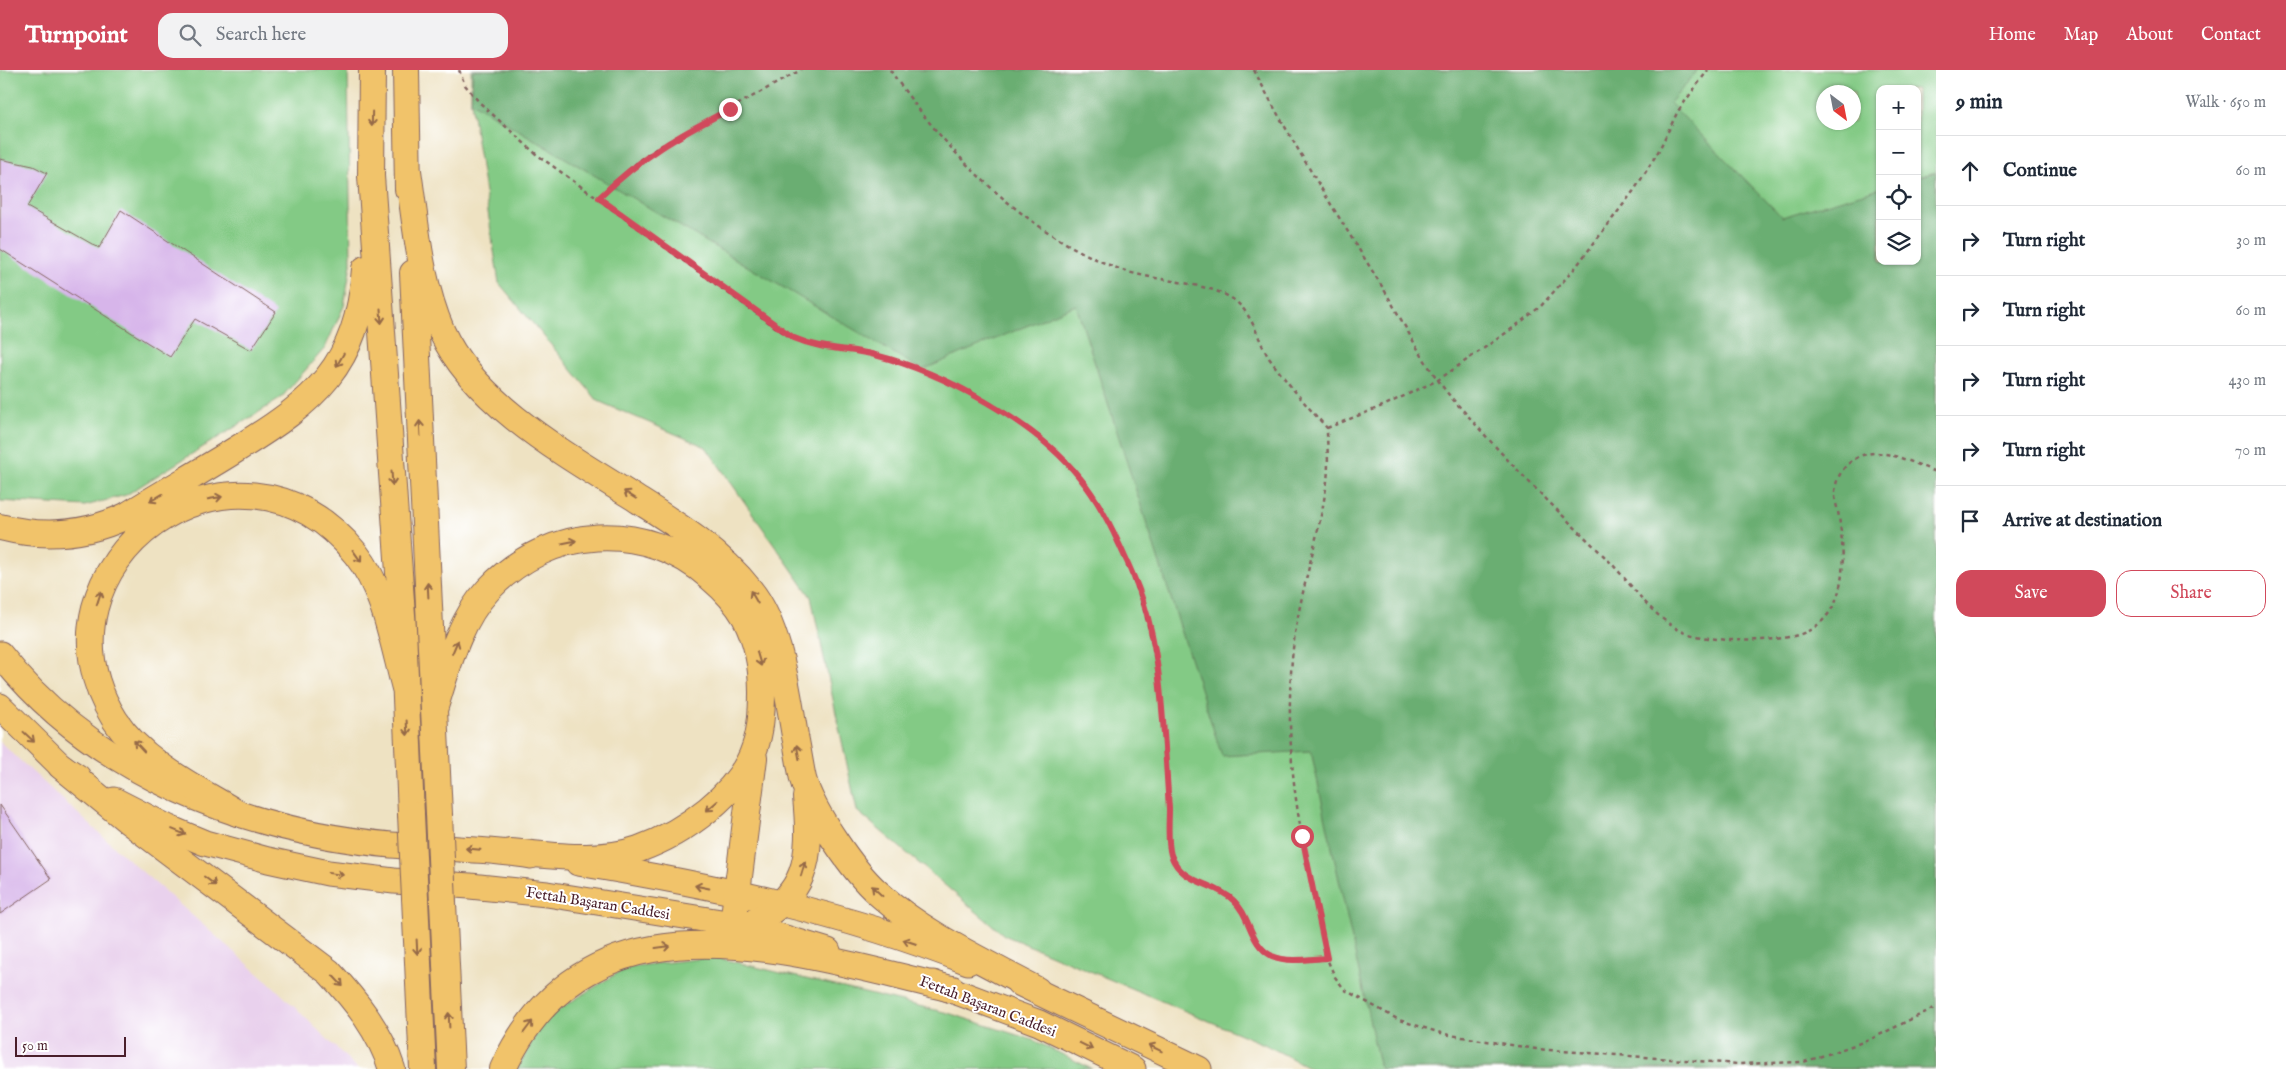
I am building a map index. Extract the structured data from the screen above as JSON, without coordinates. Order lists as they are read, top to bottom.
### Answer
{
  "streets": {
    "main road": ["Fettah Başaran Caddesi"]
  },
  "scale_bar": "50 m",
  "north": "bottom right",
  "page": {
    "header": "Turnpoint",
    "search": "Search here",
    "nav": [
      "Home",
      "Map",
      "About",
      "Contact"
    ],
    "heading": ["9 min", "Walk · 650 m"],
    "map_buttons": ["+", "−"],
    "list": [
      ["Continue", "60 m"],
      ["Turn right", "30 m"],
      ["Turn right", "60 m"],
      ["Turn right", "430 m"],
      ["Turn right", "70 m"],
      "Arrive at destination"
    ],
    "buttons": ["Save", "Share"],
    "scale": "50 m"
  }
}
